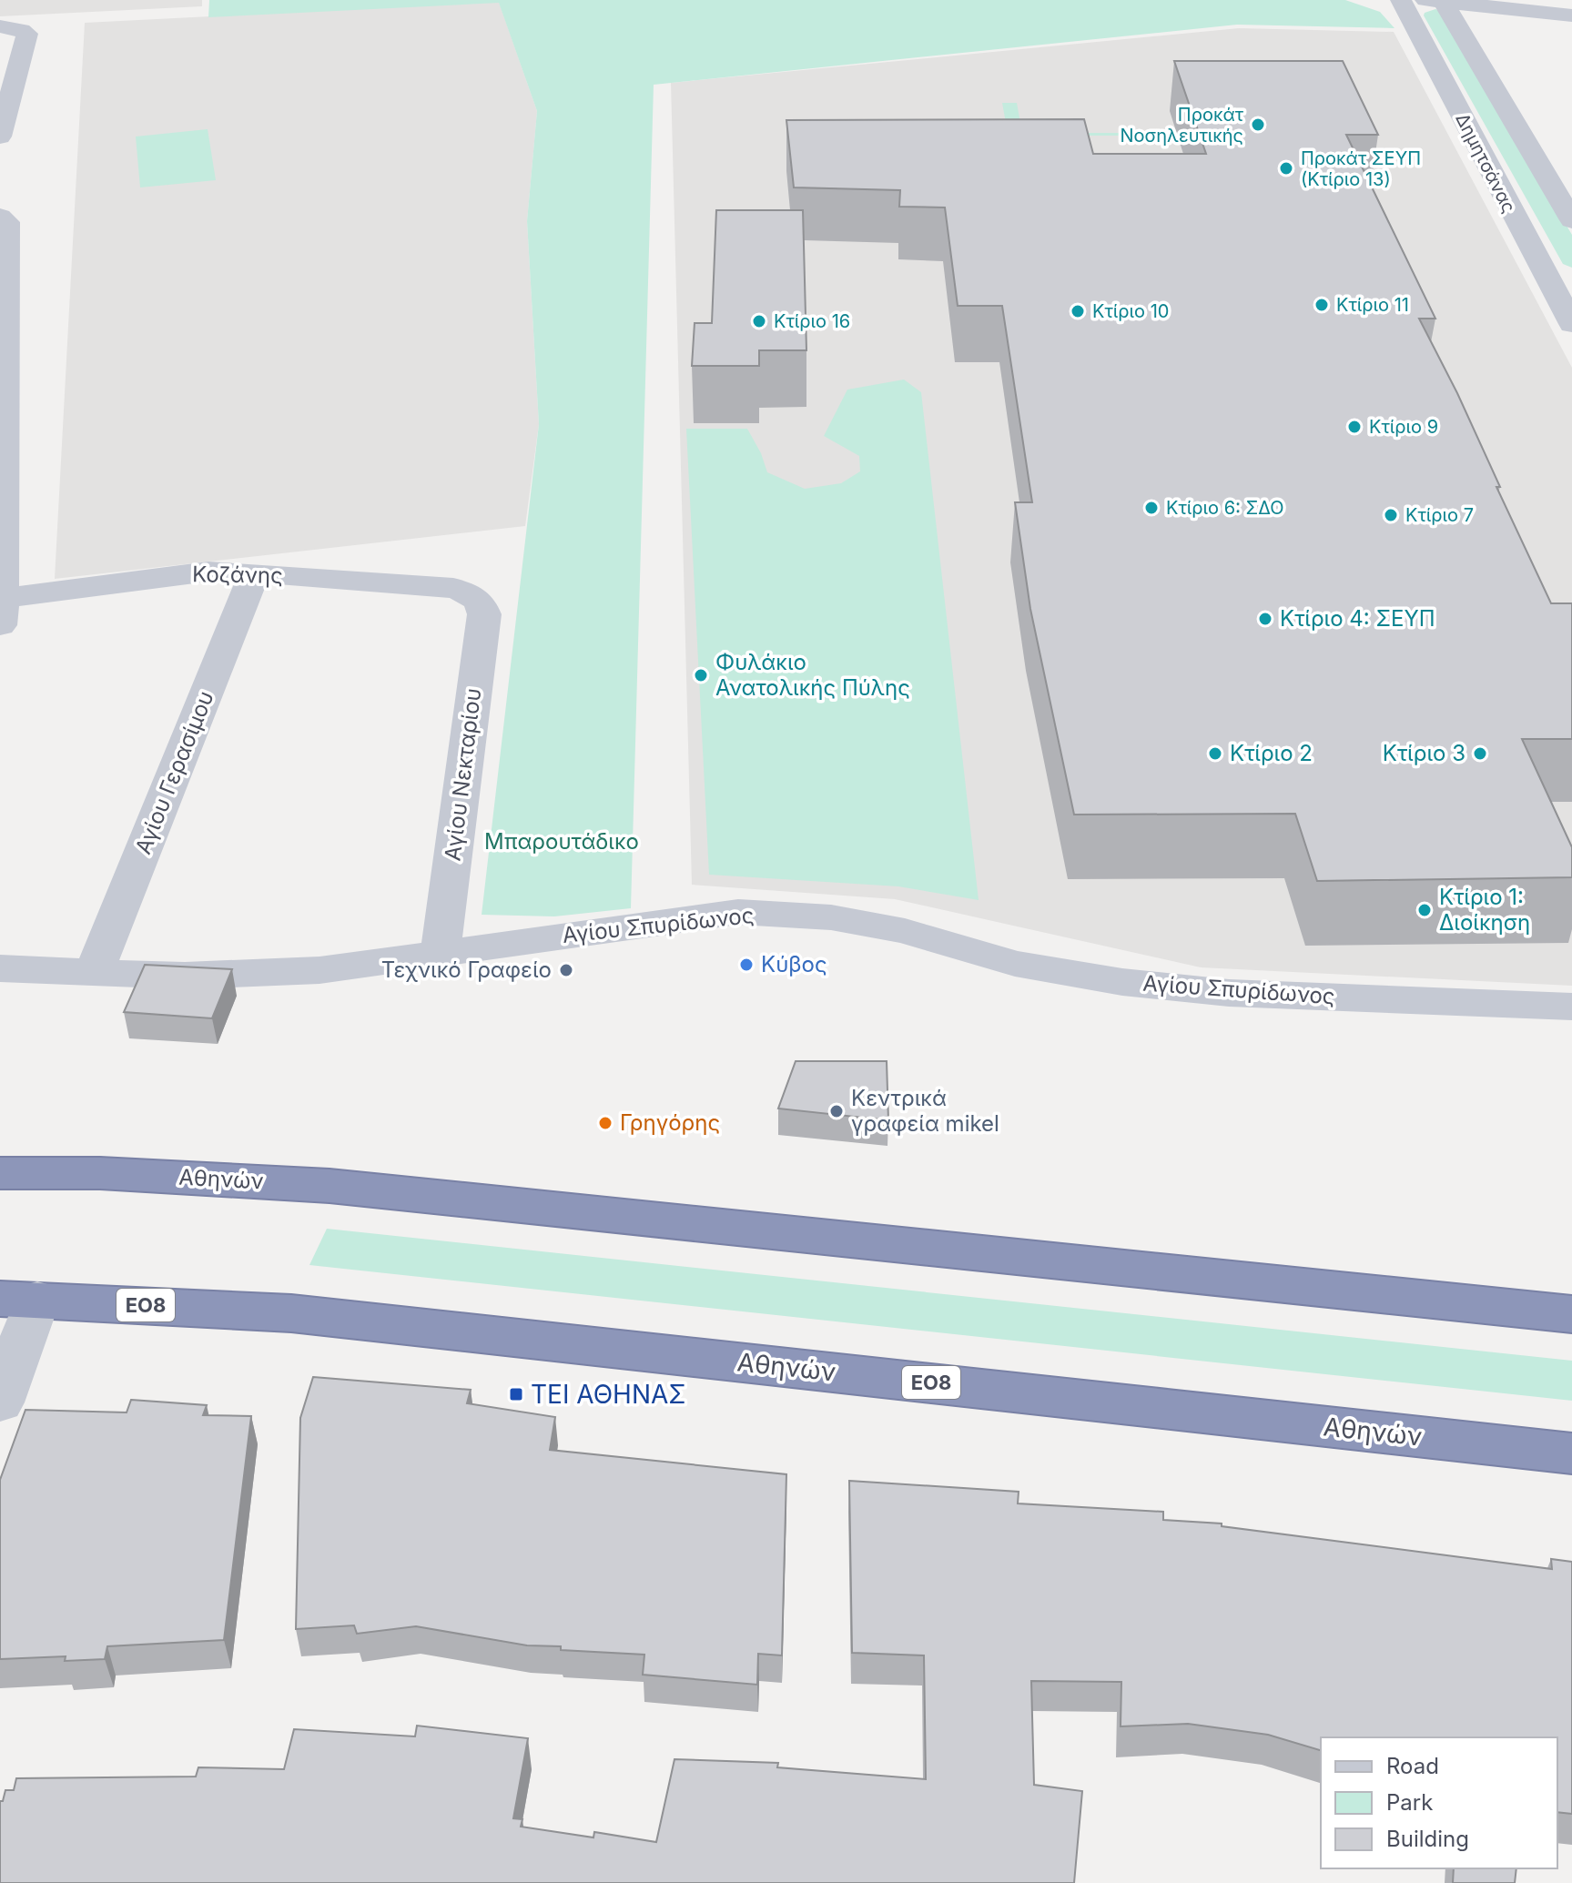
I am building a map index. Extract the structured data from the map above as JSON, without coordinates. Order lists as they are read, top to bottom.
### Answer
{
  "streets": {
    "highway": ["Αθηνών", "ΕΟ8"],
    "street": [
      "Δημητσάνας",
      "Κοζάνης",
      "Αγίου Γερασίμου",
      "Αγίου Νεκταρίου",
      "Αγίου Σπυρίδωνος"
    ]
  },
  "crossings": [
    ["Κοζάνης", "Αγίου Γερασίμου"],
    ["Κοζάνης", "Αγίου Νεκταρίου"],
    ["Αγίου Γερασίμου", "Αγίου Σπυρίδωνος"],
    ["Αγίου Νεκταρίου", "Αγίου Σπυρίδωνος"]
  ],
  "parks": ["Μπαρουτάδικο"],
  "places": {
    "other": [
      "Προκάτ Νοσηλευτικής",
      "Προκάτ ΣΕΥΠ (Κτίριο 13)",
      "Κτίριο 11",
      "Κτίριο 10",
      "Κτίριο 16",
      "Κτίριο 9",
      "Κτίριο 6: ΣΔΟ",
      "Κτίριο 7",
      "Κτίριο 4: ΣΕΥΠ",
      "Φυλάκιο Ανατολικής Πύλης",
      "Κτίριο 2",
      "Κτίριο 3",
      "Κτίριο 1: Διοίκηση",
      "Κύβος",
      "Τεχνικό Γραφείο",
      "Κεντρικά γραφεία mikel",
      "Γρηγόρης"
    ],
    "transit": ["ΤΕΙ ΑΘΗΝΑΣ"]
  },
  "legend": ["Road", "Park", "Building"]
}
